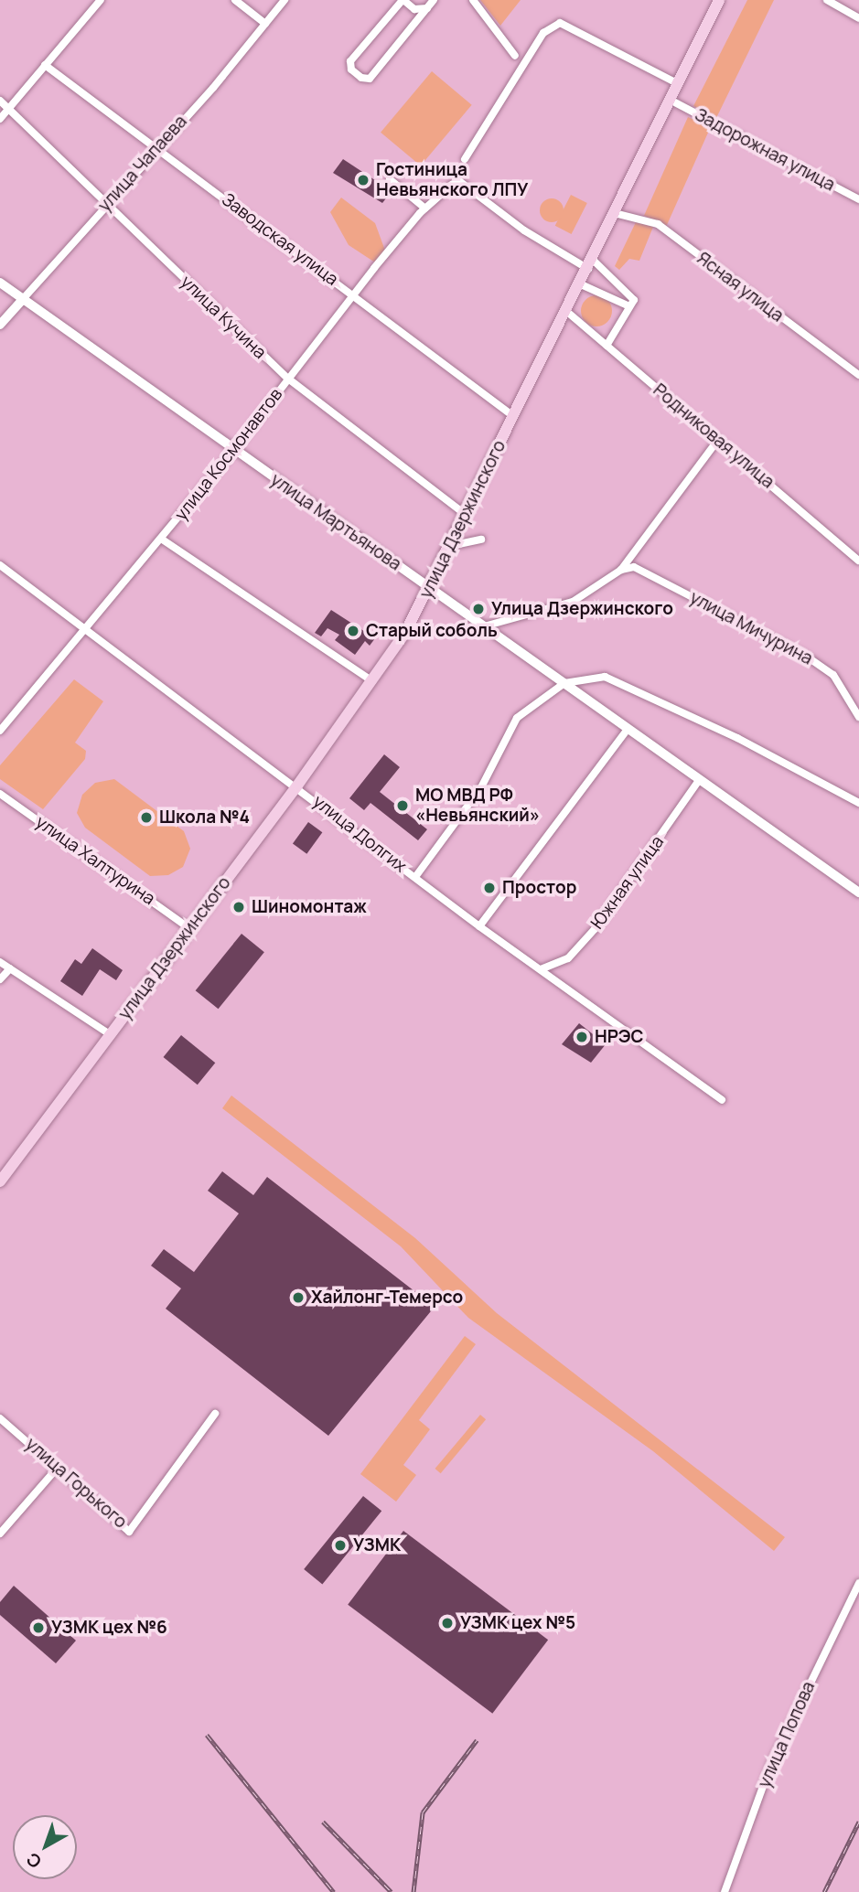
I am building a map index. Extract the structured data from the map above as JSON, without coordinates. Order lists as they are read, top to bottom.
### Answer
{
  "streets": {
    "main road": ["улица Дзержинского", "улица Мартьянова"],
    "street": [
      "Задорожная улица",
      "улица Чапаева",
      "Заводская улица",
      "Ясная улица",
      "улица Кучина",
      "Родниковая улица",
      "улица Космонавтов",
      "улица Мичурина",
      "улица Долгих",
      "улица Халтурина",
      "Южная улица",
      "улица Горького",
      "улица Попова"
    ]
  },
  "crossings": [
    ["Задорожная улица", "улица Дзержинского"],
    ["улица Чапаева", "Заводская улица"],
    ["улица Чапаева", "улица Кучина"],
    ["улица Чапаева", "улица Мартьянова"],
    ["Заводская улица", "улица Космонавтов"],
    ["Заводская улица", "улица Дзержинского"],
    ["Ясная улица", "улица Дзержинского"],
    ["улица Кучина", "улица Космонавтов"],
    ["улица Кучина", "улица Дзержинского"],
    ["Родниковая улица", "улица Дзержинского"],
    ["улица Космонавтов", "улица Дзержинского"],
    ["улица Космонавтов", "улица Мартьянова"],
    ["улица Космонавтов", "улица Долгих"],
    ["улица Дзержинского", "улица Мартьянова"],
    ["улица Дзержинского", "улица Долгих"],
    ["улица Дзержинского", "улица Халтурина"],
    ["улица Мартьянова", "Южная улица"],
    ["улица Долгих", "Южная улица"]
  ],
  "places": [
    "Гостиница Невьянского ЛПУ",
    "Улица Дзержинского",
    "Старый соболь",
    "МО МВД РФ «Невьянский»",
    "Школа №4",
    "Простор",
    "Шиномонтаж",
    "НРЭС",
    "Хайлонг-Темерсо",
    "УЗМК",
    "УЗМК цех №5",
    "УЗМК цех №6"
  ],
  "north": "bottom left"
}
